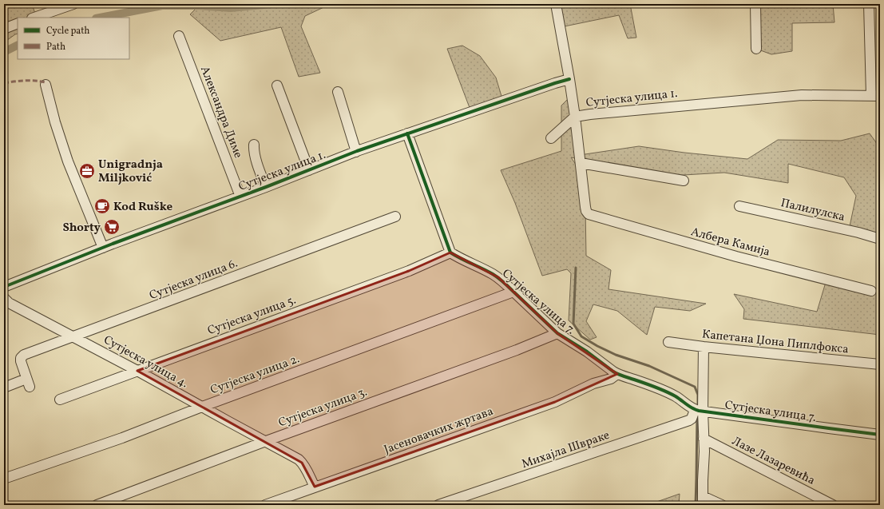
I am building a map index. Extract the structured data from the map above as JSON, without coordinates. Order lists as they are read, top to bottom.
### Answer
{
  "streets": {
    "street": [
      "Сутјеска улица 1.",
      "Александра Диме",
      "Палилулска",
      "Албера Камија",
      "Сутјеска улица 6.",
      "Сутјеска улица 7.",
      "Сутјеска улица 5.",
      "Капетана Џона Пиплфокса",
      "Сутјеска улица 4.",
      "Сутјеска улица 2.",
      "Сутјеска улица 3.",
      "Јасеновачких жртава",
      "Михајла Швраке",
      "Лазе Лазаревића"
    ]
  },
  "crossings": [
    ["Сутјеска улица 1.", "Александра Диме"],
    ["Сутјеска улица 6.", "Сутјеска улица 4."],
    ["Сутјеска улица 7.", "Сутјеска улица 5."],
    ["Сутјеска улица 7.", "Сутјеска улица 2."],
    ["Сутјеска улица 7.", "Сутјеска улица 3."],
    ["Сутјеска улица 7.", "Јасеновачких жртава"],
    ["Сутјеска улица 7.", "Михајла Швраке"],
    ["Сутјеска улица 5.", "Сутјеска улица 4."],
    ["Сутјеска улица 4.", "Сутјеска улица 2."],
    ["Сутјеска улица 4.", "Сутјеска улица 3."],
    ["Сутјеска улица 4.", "Јасеновачких жртава"]
  ],
  "places": {
    "office": ["Unigradnja Miljković"],
    "cafe": ["Kod Ruške"],
    "supermarket": ["Shorty"]
  },
  "legend": ["Cycle path", "Path"]
}
